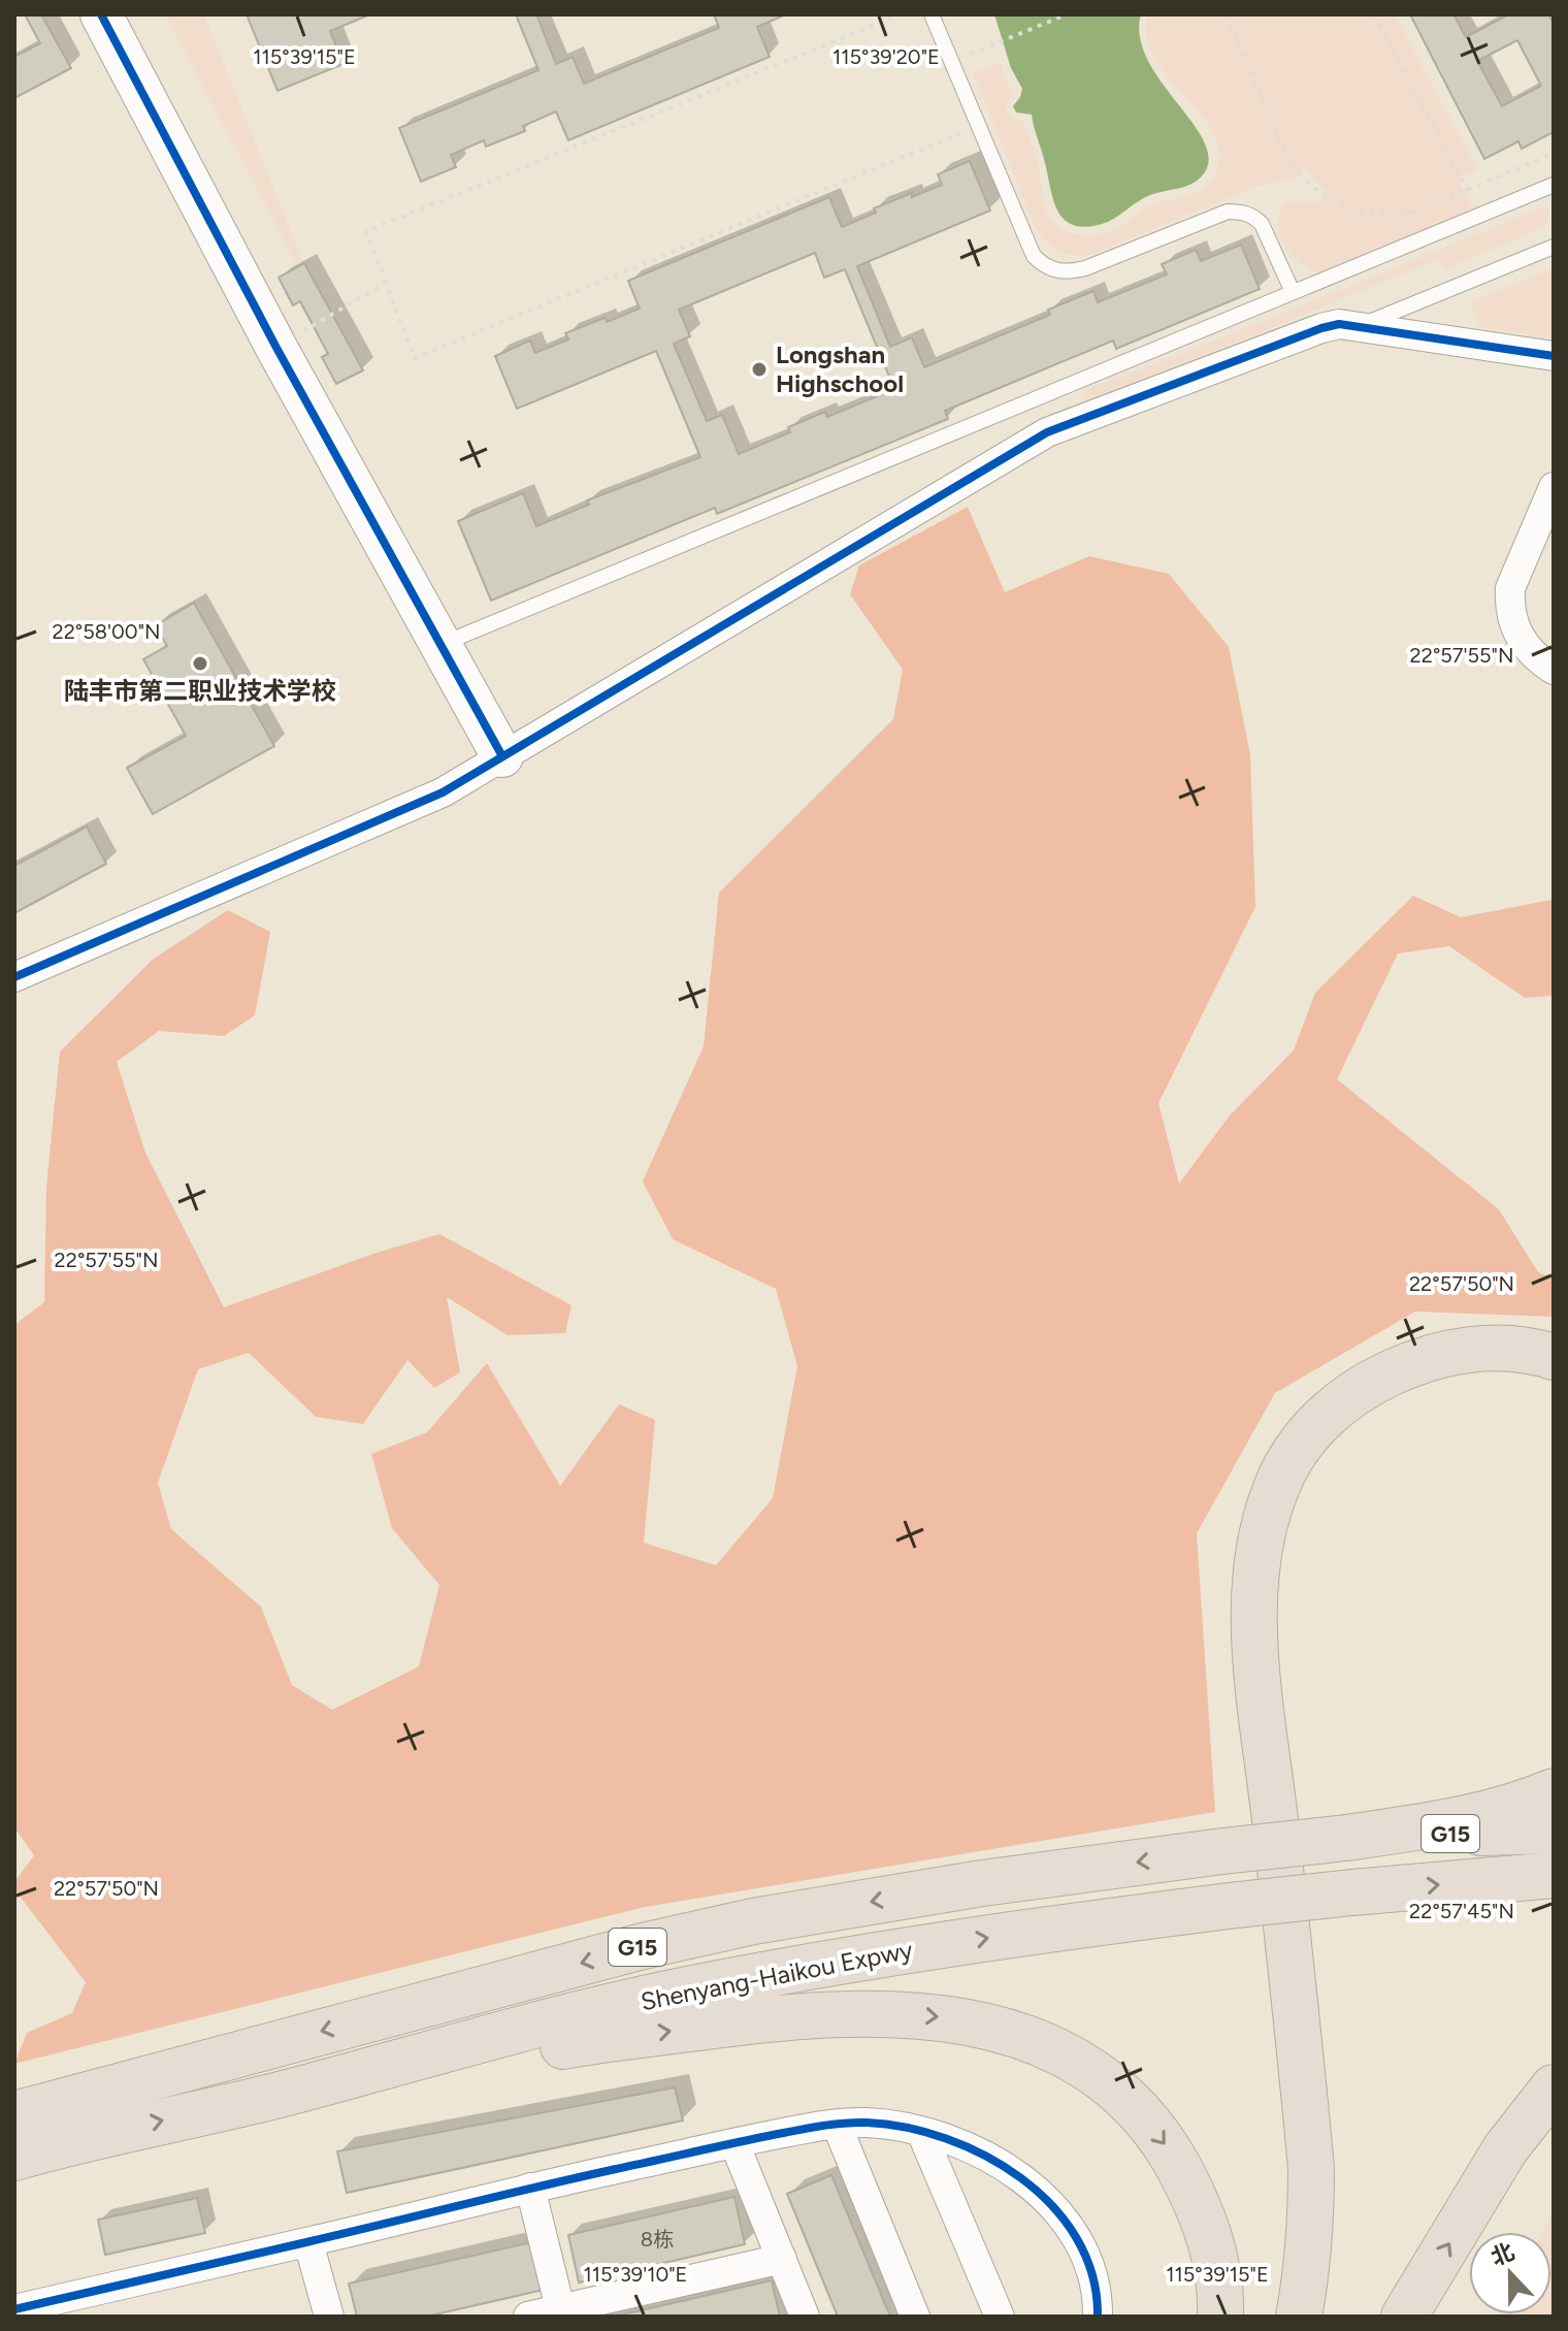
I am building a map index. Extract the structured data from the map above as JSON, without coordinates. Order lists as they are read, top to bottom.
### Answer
{
  "streets": {
    "highway": ["G15", "Shenyang-Haikou Expwy"]
  },
  "crossings": [
    ["G15", "Shenyang-Haikou Expwy"]
  ],
  "places": ["Longshan Highschool", "陆丰市第二职业技术学校"],
  "house_numbers": ["8栋"],
  "north": "top",
  "coordinates": [
    "115°39'15\"E",
    "115°39'20\"E",
    "22°58'00\"N",
    "22°57'55\"N",
    "22°57'50\"N",
    "22°57'45\"N",
    "115°39'10\"E"
  ]
}
